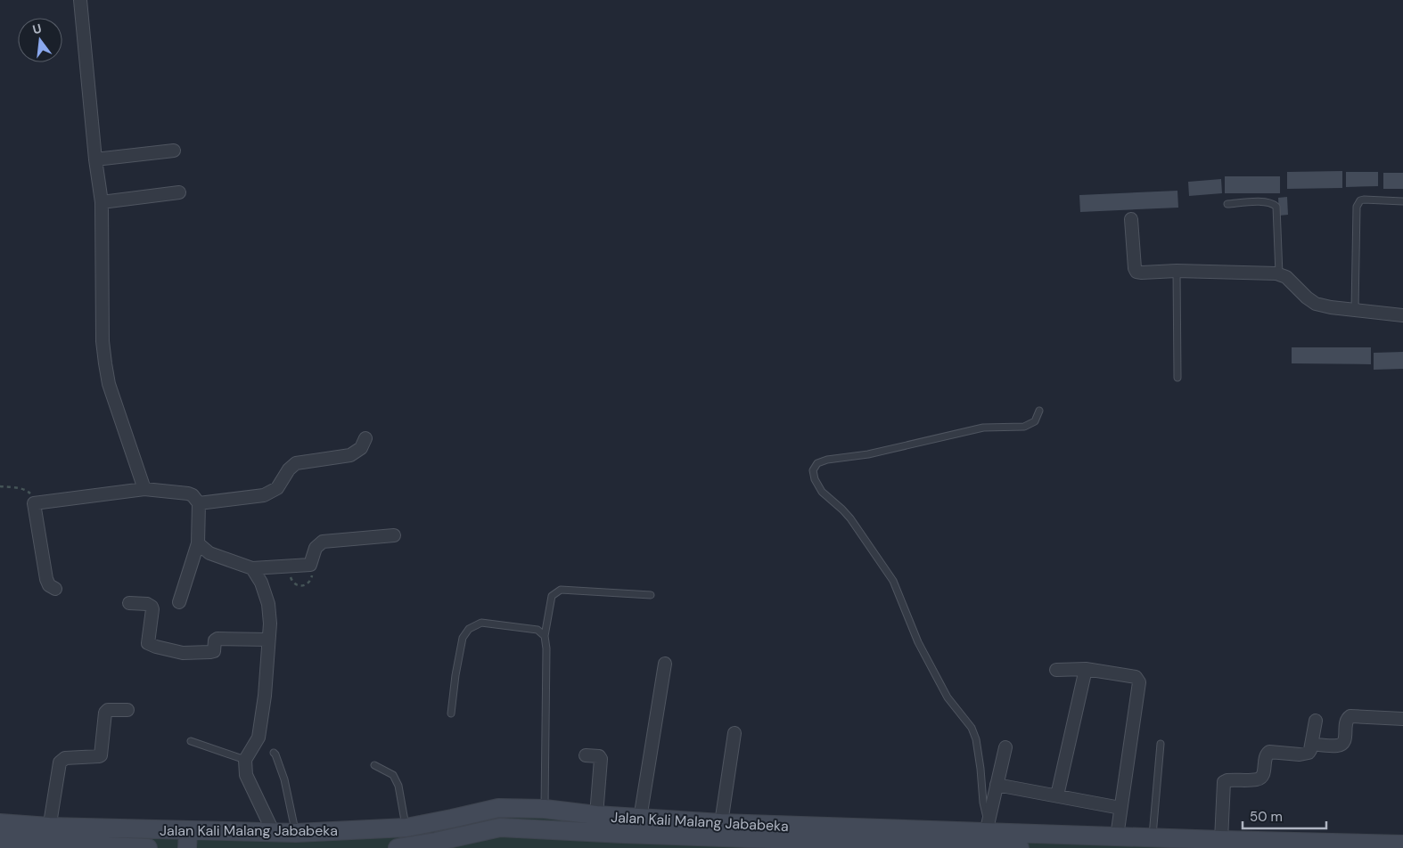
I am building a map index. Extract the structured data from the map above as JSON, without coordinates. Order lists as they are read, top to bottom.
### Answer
{
  "streets": {
    "main road": ["Jalan Kali Malang Jababeka"]
  },
  "scale_bar": "50 m",
  "north": "top"
}
